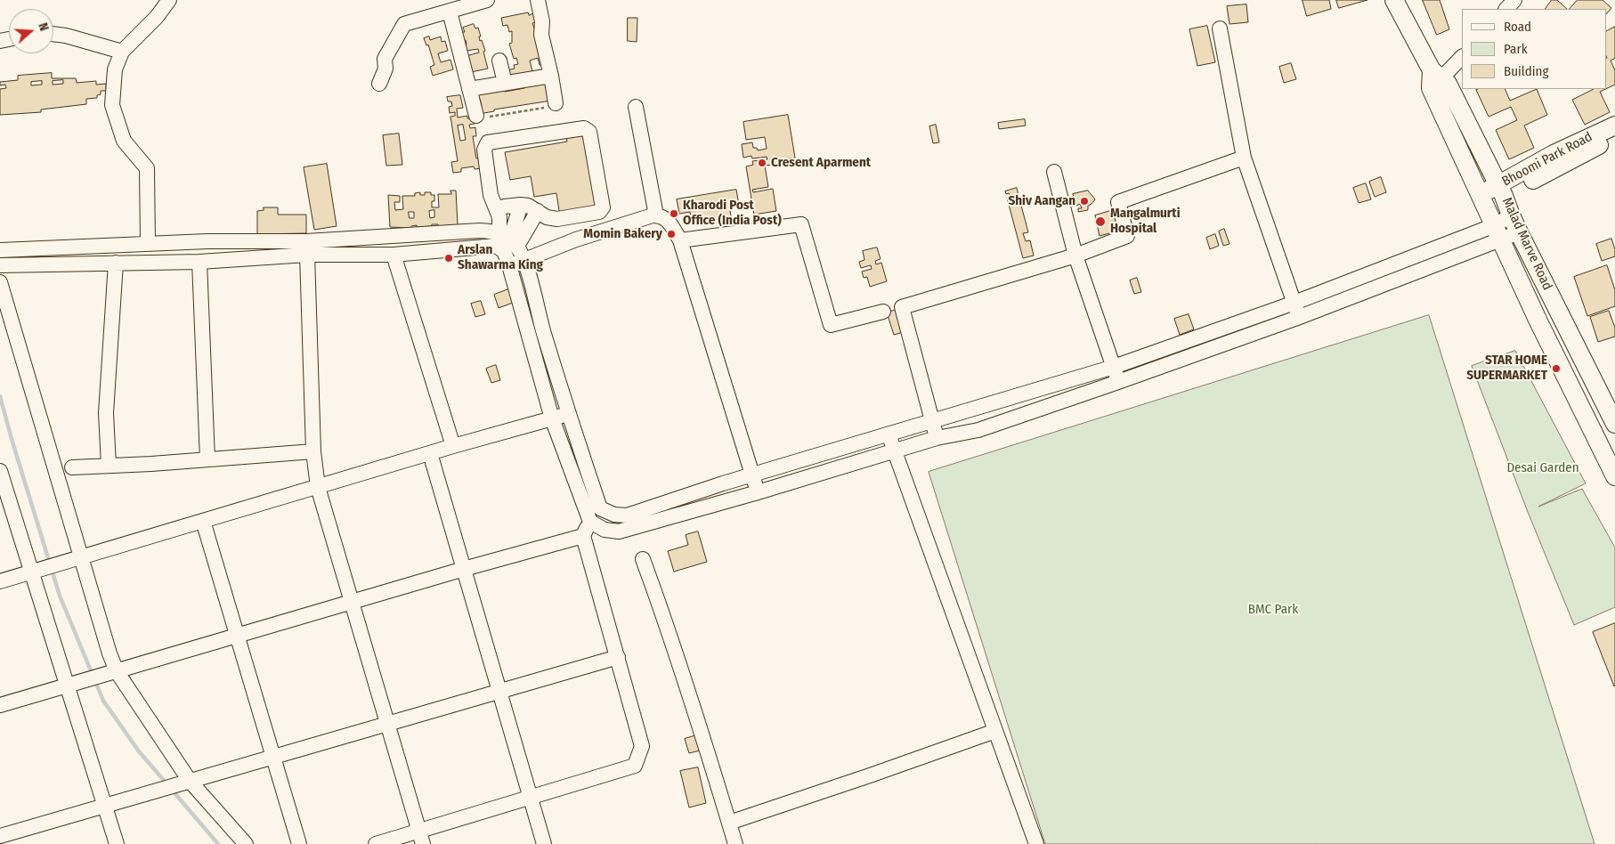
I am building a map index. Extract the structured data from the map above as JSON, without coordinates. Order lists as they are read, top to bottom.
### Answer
{
  "streets": {
    "main road": ["Bhoomi Park Road", "Malad Marve Road"]
  },
  "crossings": [
    ["Bhoomi Park Road", "Malad Marve Road"]
  ],
  "parks": ["Desai Garden", "BMC Park"],
  "places": [
    "Cresent Aparment",
    "Shiv Aangan",
    "Kharodi Post Office (India Post)",
    "Mangalmurti Hospital",
    "Momin Bakery",
    "Arslan Shawarma King",
    "STAR HOME SUPERMARKET"
  ],
  "legend": ["Road", "Park", "Building"],
  "north": "right"
}
